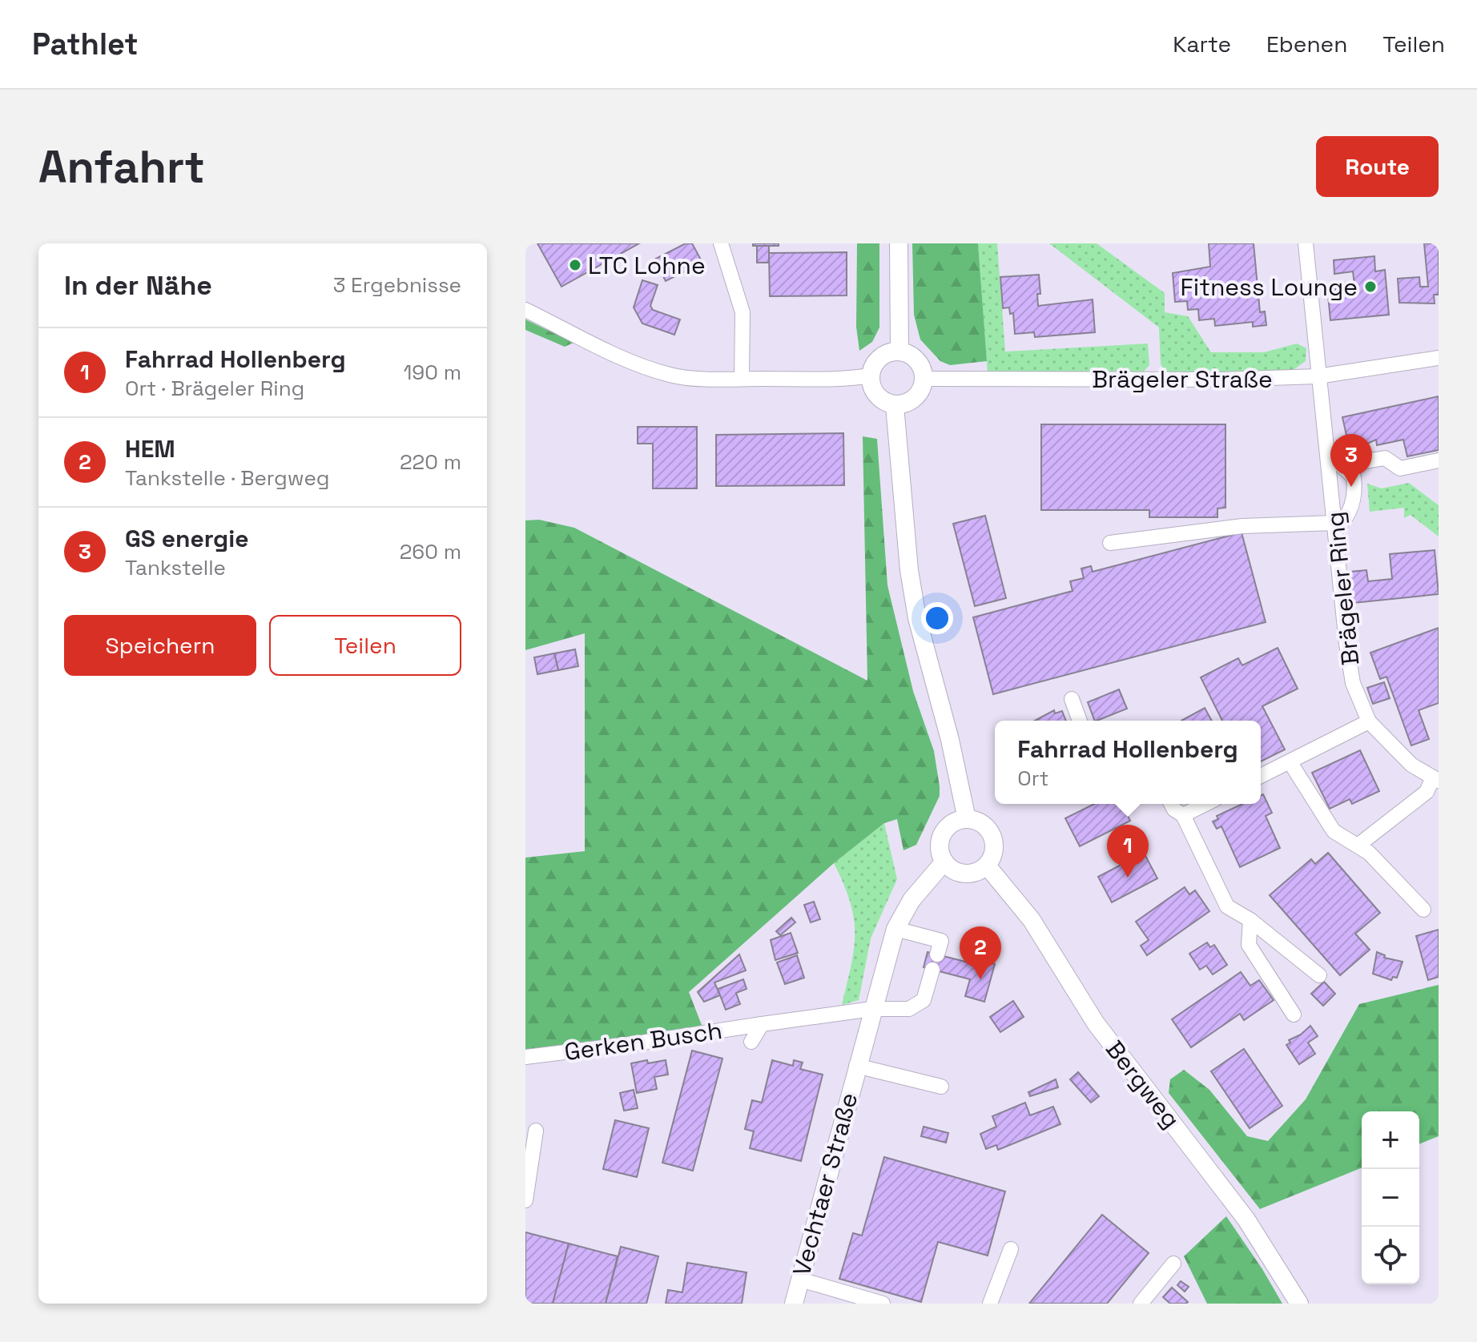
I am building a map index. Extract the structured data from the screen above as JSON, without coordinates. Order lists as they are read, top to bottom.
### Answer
{
  "streets": {
    "main road": ["Bergweg", "Vechtaer Straße"],
    "street": ["Brägeler Straße", "Brägeler Ring", "Gerken Busch"]
  },
  "crossings": [
    ["Brägeler Straße", "Brägeler Ring"],
    ["Gerken Busch", "Vechtaer Straße"],
    ["Bergweg", "Vechtaer Straße"]
  ],
  "places": ["LTC Lohne", "Fitness Lounge"],
  "page": {
    "header": "Pathlet",
    "nav": ["Karte", "Ebenen", "Teilen"],
    "buttons": [
      "Route",
      ["Speichern", "Teilen"]
    ],
    "title": "Anfahrt",
    "heading": ["In der Nähe", "3 Ergebnisse"],
    "list": [
      {
        "mark": "1",
        "name": "Fahrrad Hollenberg",
        "note": "Ort · Brägeler Ring",
        "value": "190 m"
      },
      {
        "mark": "2",
        "name": "HEM",
        "note": "Tankstelle · Bergweg",
        "value": "220 m"
      },
      {
        "mark": "3",
        "name": "GS energie",
        "note": "Tankstelle",
        "value": "260 m"
      }
    ],
    "pins": ["3", "1", "2"],
    "popup": ["Fahrrad Hollenberg", "Ort"],
    "map_buttons": ["+", "−"]
  }
}
